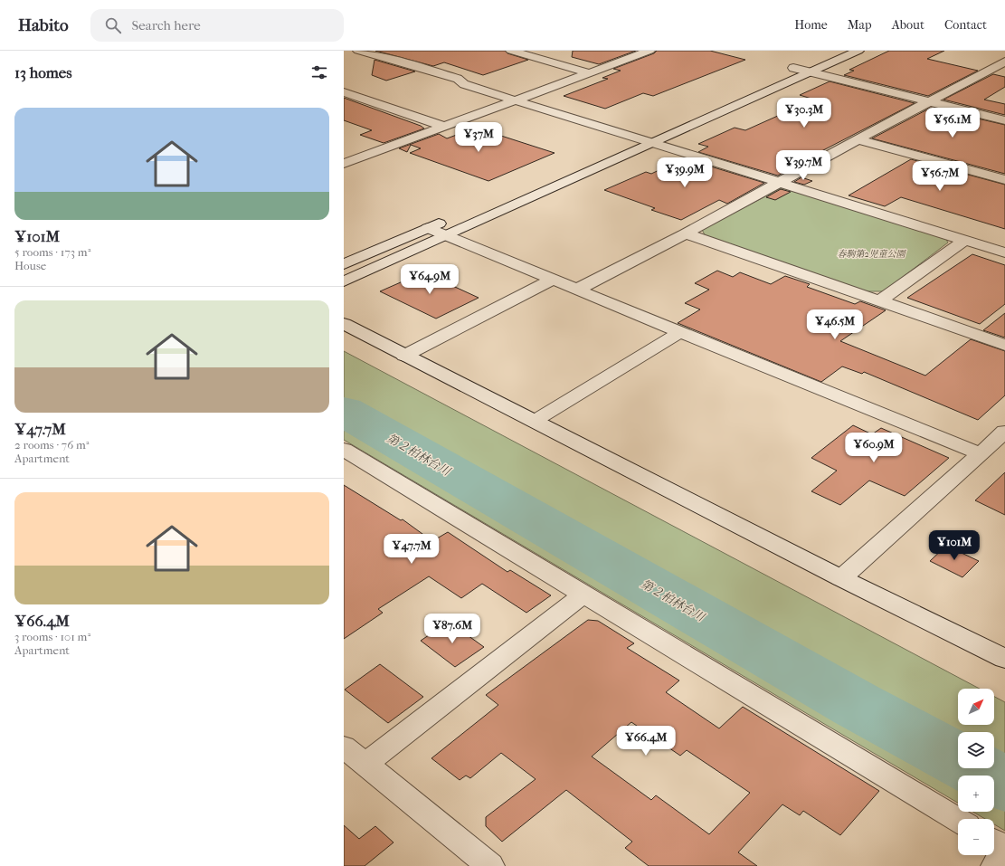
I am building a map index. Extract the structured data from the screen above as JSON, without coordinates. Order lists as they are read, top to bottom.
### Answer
{
  "water": ["第２柏林台川"],
  "parks": ["春駒第2児童公園"],
  "north": "top right",
  "page": {
    "header": "Habito",
    "search": "Search here",
    "nav": [
      "Home",
      "Map",
      "About",
      "Contact"
    ],
    "heading": "13 homes",
    "list": [
      {
        "name": "¥101M",
        "note": "5 rooms · 173 m² · House"
      },
      {
        "name": "¥47.7M",
        "note": "2 rooms · 76 m² · Apartment"
      },
      {
        "name": "¥66.4M",
        "note": "3 rooms · 101 m² · Apartment"
      }
    ],
    "price": [
      "¥30.3M",
      "¥56.1M",
      "¥37M",
      "¥39.7M",
      "¥39.9M",
      "¥56.7M",
      "¥64.9M",
      "¥46.5M",
      "¥60.9M",
      "¥101M",
      "¥47.7M",
      "¥87.6M",
      "¥66.4M"
    ],
    "map_buttons": ["+", "−"]
  }
}
